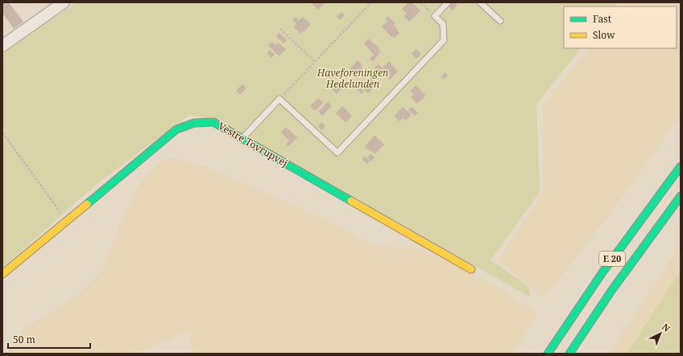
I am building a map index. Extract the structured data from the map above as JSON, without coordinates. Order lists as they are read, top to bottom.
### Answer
{
  "streets": {
    "main road": ["Vestre Tovrupvej", "E 20"]
  },
  "parks": ["Haveforeningen Hedelunden"],
  "legend": ["Fast", "Slow"],
  "scale_bar": "50 m",
  "north": "top right"
}
